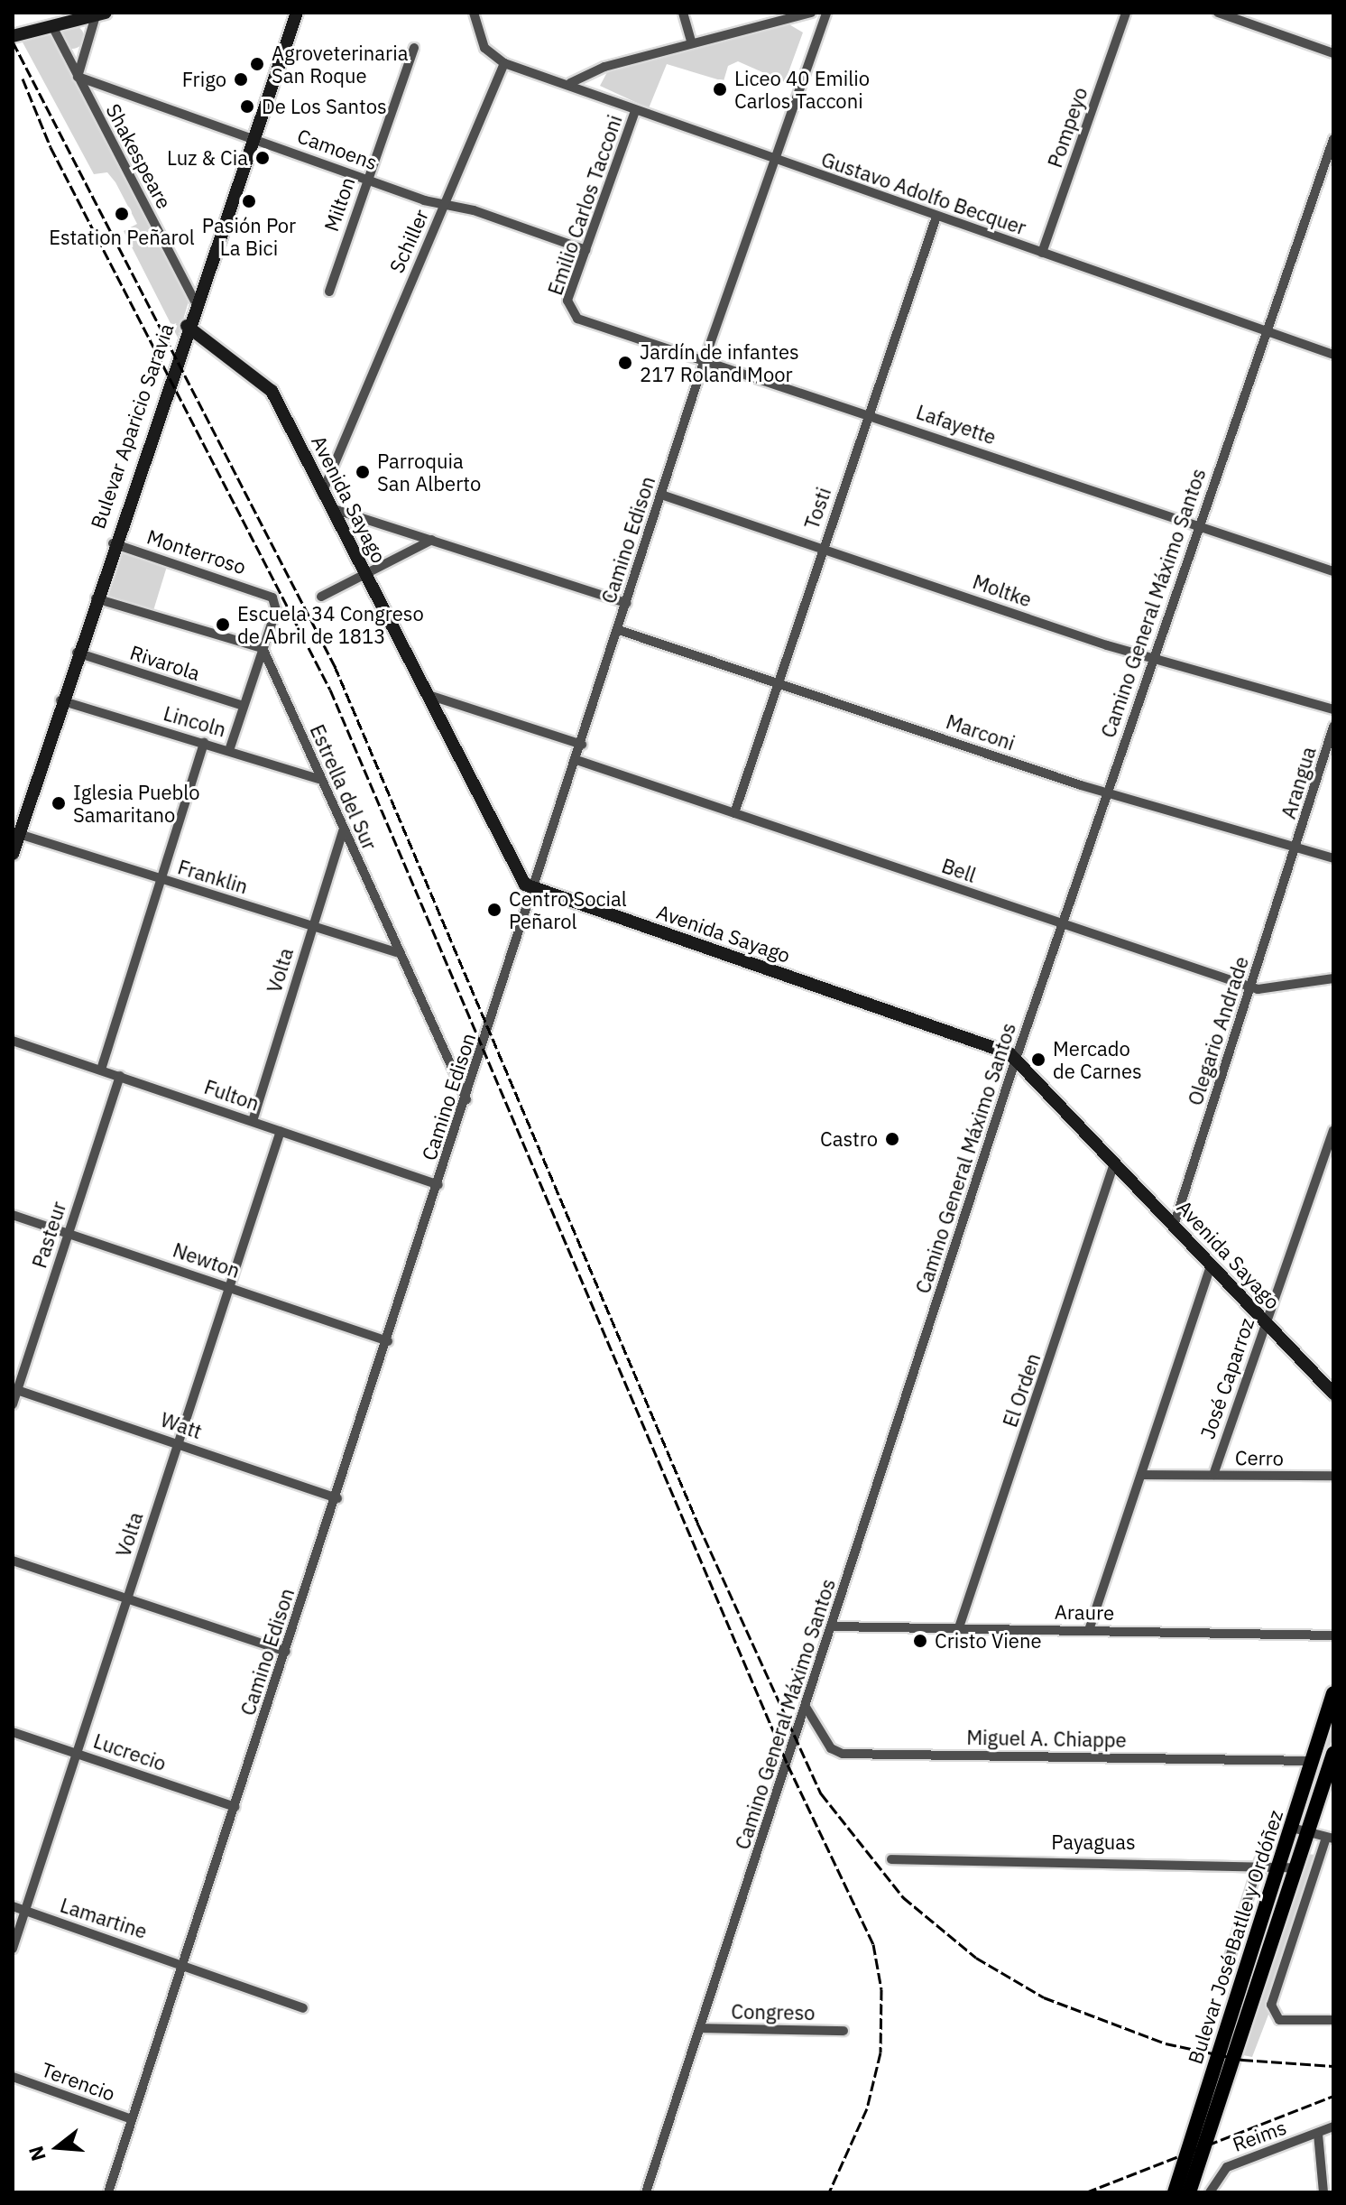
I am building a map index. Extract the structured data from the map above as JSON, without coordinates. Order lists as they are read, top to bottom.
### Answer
{
  "streets": {
    "main road": ["Bulevar José Batlle y Ordóñez"],
    "street": [
      "Pompeyo",
      "Camoens",
      "Shakespeare",
      "Gustavo Adolfo Becquer",
      "Milton",
      "Emilio Carlos Tacconi",
      "Schiller",
      "Lafayette",
      "Bulevar Aparicio Saravia",
      "Avenida Sayago",
      "Tosti",
      "Camino Edison",
      "Monterroso",
      "Moltke",
      "Camino General Máximo Santos",
      "Rivarola",
      "Lincoln",
      "Marconi",
      "Arangua",
      "Estrella del Sur",
      "Bell",
      "Franklin",
      "Volta",
      "Olegario Andrade",
      "Fulton",
      "Pasteur",
      "Newton",
      "José Caparroz",
      "El Orden",
      "Watt",
      "Cerro",
      "Araure",
      "Miguel A. Chiappe",
      "Lucrecio",
      "Payaguas",
      "Lamartine",
      "Congreso",
      "Terencio",
      "Reims"
    ]
  },
  "crossings": [
    ["Pompeyo", "Gustavo Adolfo Becquer"],
    ["Camoens", "Shakespeare"],
    ["Camoens", "Milton"],
    ["Camoens", "Emilio Carlos Tacconi"],
    ["Camoens", "Schiller"],
    ["Camoens", "Bulevar Aparicio Saravia"],
    ["Shakespeare", "Bulevar Aparicio Saravia"],
    ["Gustavo Adolfo Becquer", "Emilio Carlos Tacconi"],
    ["Gustavo Adolfo Becquer", "Schiller"],
    ["Gustavo Adolfo Becquer", "Tosti"],
    ["Gustavo Adolfo Becquer", "Camino Edison"],
    ["Gustavo Adolfo Becquer", "Camino General Máximo Santos"],
    ["Emilio Carlos Tacconi", "Lafayette"],
    ["Schiller", "Avenida Sayago"],
    ["Lafayette", "Tosti"],
    ["Lafayette", "Camino Edison"],
    ["Lafayette", "Camino General Máximo Santos"],
    ["Bulevar Aparicio Saravia", "Avenida Sayago"],
    ["Bulevar Aparicio Saravia", "Monterroso"],
    ["Bulevar Aparicio Saravia", "Rivarola"],
    ["Bulevar Aparicio Saravia", "Lincoln"],
    ["Bulevar Aparicio Saravia", "Franklin"],
    ["Avenida Sayago", "Camino Edison"],
    ["Avenida Sayago", "Camino General Máximo Santos"],
    ["Avenida Sayago", "Olegario Andrade"],
    ["Avenida Sayago", "José Caparroz"],
    ["Avenida Sayago", "El Orden"],
    ["Tosti", "Moltke"],
    ["Tosti", "Marconi"],
    ["Tosti", "Bell"],
    ["Camino Edison", "Moltke"],
    ["Camino Edison", "Marconi"],
    ["Camino Edison", "Estrella del Sur"],
    ["Camino Edison", "Bell"],
    ["Camino Edison", "Fulton"],
    ["Camino Edison", "Newton"],
    ["Camino Edison", "Watt"],
    ["Camino Edison", "Lucrecio"],
    ["Camino Edison", "Lamartine"],
    ["Camino Edison", "Terencio"],
    ["Monterroso", "Estrella del Sur"],
    ["Moltke", "Camino General Máximo Santos"],
    ["Camino General Máximo Santos", "Marconi"],
    ["Camino General Máximo Santos", "Bell"],
    ["Camino General Máximo Santos", "Araure"],
    ["Camino General Máximo Santos", "Miguel A. Chiappe"],
    ["Camino General Máximo Santos", "Congreso"],
    ["Lincoln", "Estrella del Sur"],
    ["Marconi", "Arangua"],
    ["Marconi", "Olegario Andrade"],
    ["Arangua", "Olegario Andrade"],
    ["Estrella del Sur", "Franklin"],
    ["Estrella del Sur", "Volta"],
    ["Bell", "Olegario Andrade"],
    ["Franklin", "Volta"],
    ["Volta", "Fulton"],
    ["Volta", "Newton"],
    ["Volta", "Watt"],
    ["Volta", "Lucrecio"],
    ["Volta", "Lamartine"],
    ["Fulton", "Pasteur"],
    ["Pasteur", "Newton"],
    ["Pasteur", "Watt"],
    ["José Caparroz", "Cerro"],
    ["El Orden", "Araure"],
    ["Miguel A. Chiappe", "Bulevar José Batlle y Ordóñez"],
    ["Payaguas", "Bulevar José Batlle y Ordóñez"]
  ],
  "places": [
    "Agroveterinaria San Roque",
    "Frigo",
    "Liceo 40 Emilio Carlos Tacconi",
    "De Los Santos",
    "Luz & Cia",
    "Pasión Por La Bici",
    "Estation Peñarol",
    "Jardín de infantes 217 Roland Moor",
    "Parroquia San Alberto",
    "Escuela 34 Congreso de Abril de 1813",
    "Iglesia Pueblo Samaritano",
    "Centro Social Peñarol",
    "Mercado de Carnes",
    "Castro",
    "Cristo Viene"
  ],
  "north": "left"
}
